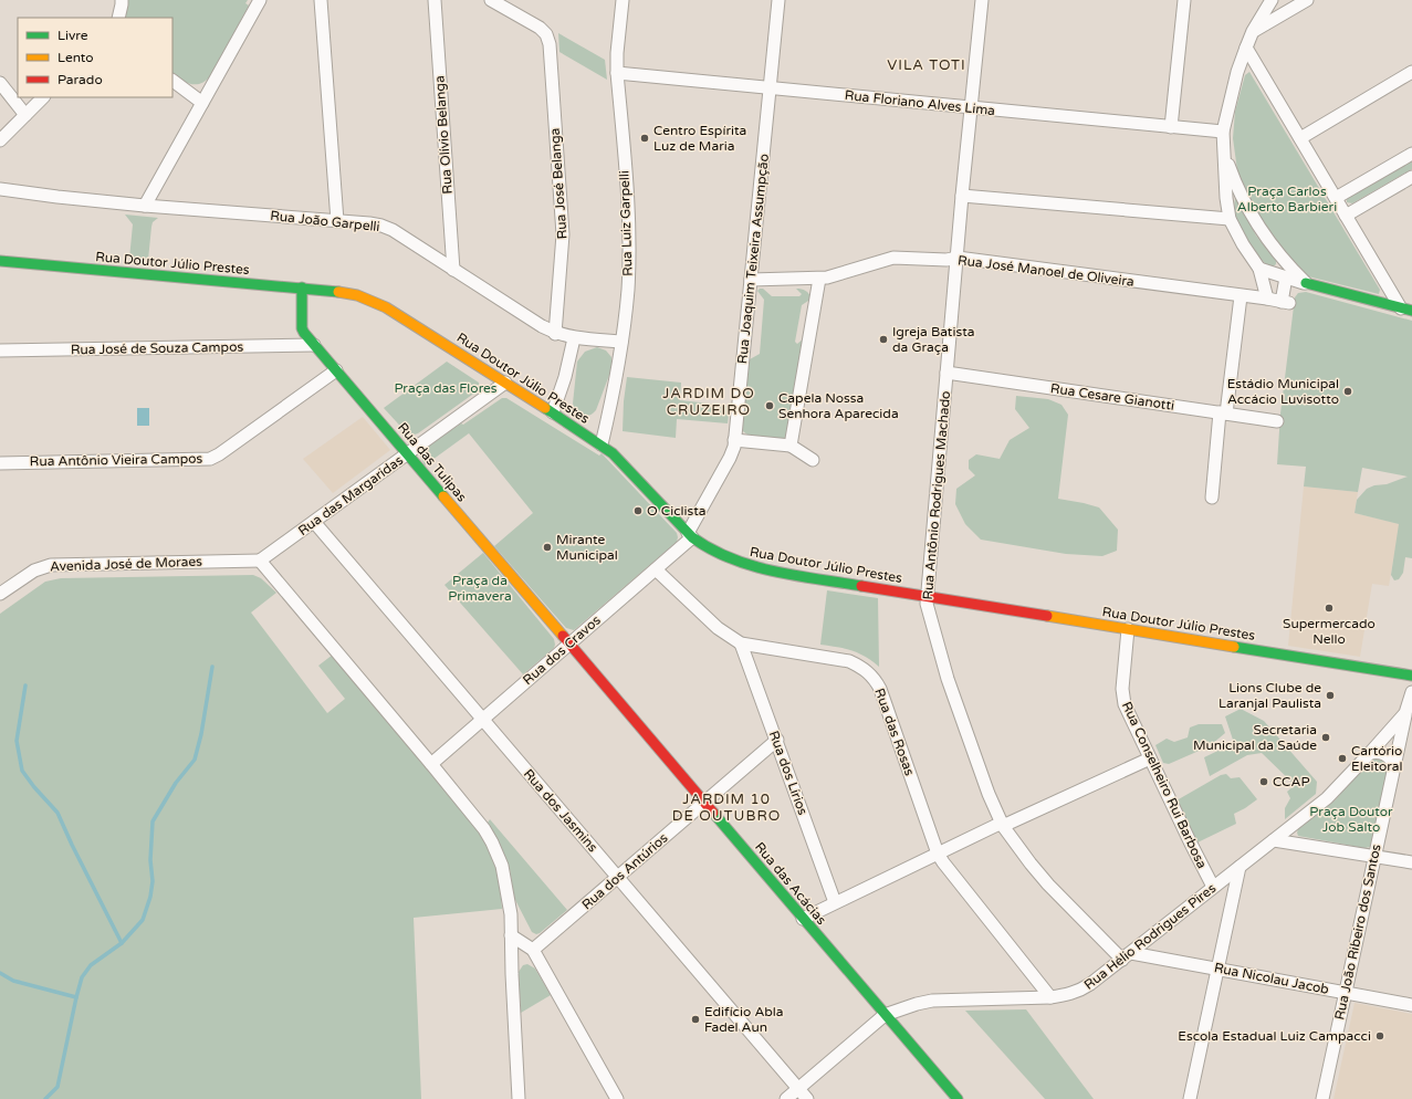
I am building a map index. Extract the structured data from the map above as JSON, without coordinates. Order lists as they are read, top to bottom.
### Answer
{
  "streets": {
    "street": [
      "Rua Floriano Alves Lima",
      "Rua Olívio Belanga",
      "Rua José Belanga",
      "Rua João Garpelli",
      "Rua Luiz Garpelli",
      "Rua Joaquim Teixeira Assumpção",
      "Rua Doutor Júlio Prestes",
      "Rua José Manoel de Oliveira",
      "Rua José de Souza Campos",
      "Rua Cesare Gianotti",
      "Rua Antônio Vieira Campos",
      "Rua das Tulipas",
      "Rua das Margaridas",
      "Rua Antônio Rodrigues Machado",
      "Avenida José de Moraes",
      "Rua dos Cravos",
      "Rua das Rosas",
      "Rua dos Lírios",
      "Rua Conselheiro Rui Barbosa",
      "Rua dos Jasmins",
      "Rua dos Antúrios",
      "Rua das Acácias",
      "Rua João Ribeiro dos Santos",
      "Rua Hélio Rodrigues Pires",
      "Rua Nicolau Jacob"
    ]
  },
  "crossings": [
    ["Rua Floriano Alves Lima", "Rua Luiz Garpelli"],
    ["Rua Floriano Alves Lima", "Rua Joaquim Teixeira Assumpção"],
    ["Rua Floriano Alves Lima", "Rua Antônio Rodrigues Machado"],
    ["Rua Olívio Belanga", "Rua João Garpelli"],
    ["Rua José Belanga", "Rua João Garpelli"],
    ["Rua João Garpelli", "Rua Luiz Garpelli"],
    ["Rua Luiz Garpelli", "Rua Doutor Júlio Prestes"],
    ["Rua Joaquim Teixeira Assumpção", "Rua Doutor Júlio Prestes"],
    ["Rua Joaquim Teixeira Assumpção", "Rua José Manoel de Oliveira"],
    ["Rua Joaquim Teixeira Assumpção", "Rua dos Cravos"],
    ["Rua Doutor Júlio Prestes", "Rua das Margaridas"],
    ["Rua Doutor Júlio Prestes", "Rua Antônio Rodrigues Machado"],
    ["Rua Doutor Júlio Prestes", "Rua dos Cravos"],
    ["Rua Doutor Júlio Prestes", "Rua Conselheiro Rui Barbosa"],
    ["Rua José Manoel de Oliveira", "Rua Antônio Rodrigues Machado"],
    ["Rua José de Souza Campos", "Rua das Tulipas"],
    ["Rua Cesare Gianotti", "Rua Antônio Rodrigues Machado"],
    ["Rua Antônio Vieira Campos", "Rua das Tulipas"],
    ["Rua das Tulipas", "Rua das Margaridas"],
    ["Rua das Tulipas", "Rua dos Cravos"],
    ["Rua das Tulipas", "Rua das Acácias"],
    ["Rua das Margaridas", "Avenida José de Moraes"],
    ["Rua das Margaridas", "Rua dos Jasmins"],
    ["Rua Antônio Rodrigues Machado", "Rua Hélio Rodrigues Pires"],
    ["Rua Antônio Rodrigues Machado", "Rua Nicolau Jacob"],
    ["Rua dos Cravos", "Rua das Rosas"],
    ["Rua dos Cravos", "Rua dos Jasmins"],
    ["Rua dos Cravos", "Rua das Acácias"],
    ["Rua das Rosas", "Rua dos Lírios"],
    ["Rua das Rosas", "Rua Hélio Rodrigues Pires"],
    ["Rua dos Lírios", "Rua dos Antúrios"],
    ["Rua Conselheiro Rui Barbosa", "Rua Hélio Rodrigues Pires"],
    ["Rua dos Jasmins", "Rua dos Antúrios"],
    ["Rua dos Jasmins", "Rua Hélio Rodrigues Pires"],
    ["Rua dos Antúrios", "Rua das Acácias"],
    ["Rua das Acácias", "Rua Hélio Rodrigues Pires"],
    ["Rua João Ribeiro dos Santos", "Rua Hélio Rodrigues Pires"],
    ["Rua João Ribeiro dos Santos", "Rua Nicolau Jacob"],
    ["Rua Hélio Rodrigues Pires", "Rua Nicolau Jacob"]
  ],
  "districts": ["VILA TOTI", "JARDIM DO CRUZEIRO", "JARDIM 10 DE OUTUBRO"],
  "parks": [
    "Praça Carlos Alberto Barbieri",
    "Praça das Flores",
    "Praça da Primavera",
    "Praça Doutor Job Salto"
  ],
  "places": [
    "Centro Espírita Luz de Maria",
    "Igreja Batista da Graça",
    "Estádio Municipal Accácio Luvisotto",
    "Capela Nossa Senhora Aparecida",
    "O Ciclista",
    "Mirante Municipal",
    "Supermercado Nello",
    "Lions Clube de Laranjal Paulista",
    "Secretaria Municipal da Saúde",
    "Cartório Eleitoral",
    "CCAP",
    "Edifício Abla Fadel Aun",
    "Escola Estadual Luiz Campacci"
  ],
  "legend": ["Livre", "Lento", "Parado"]
}
